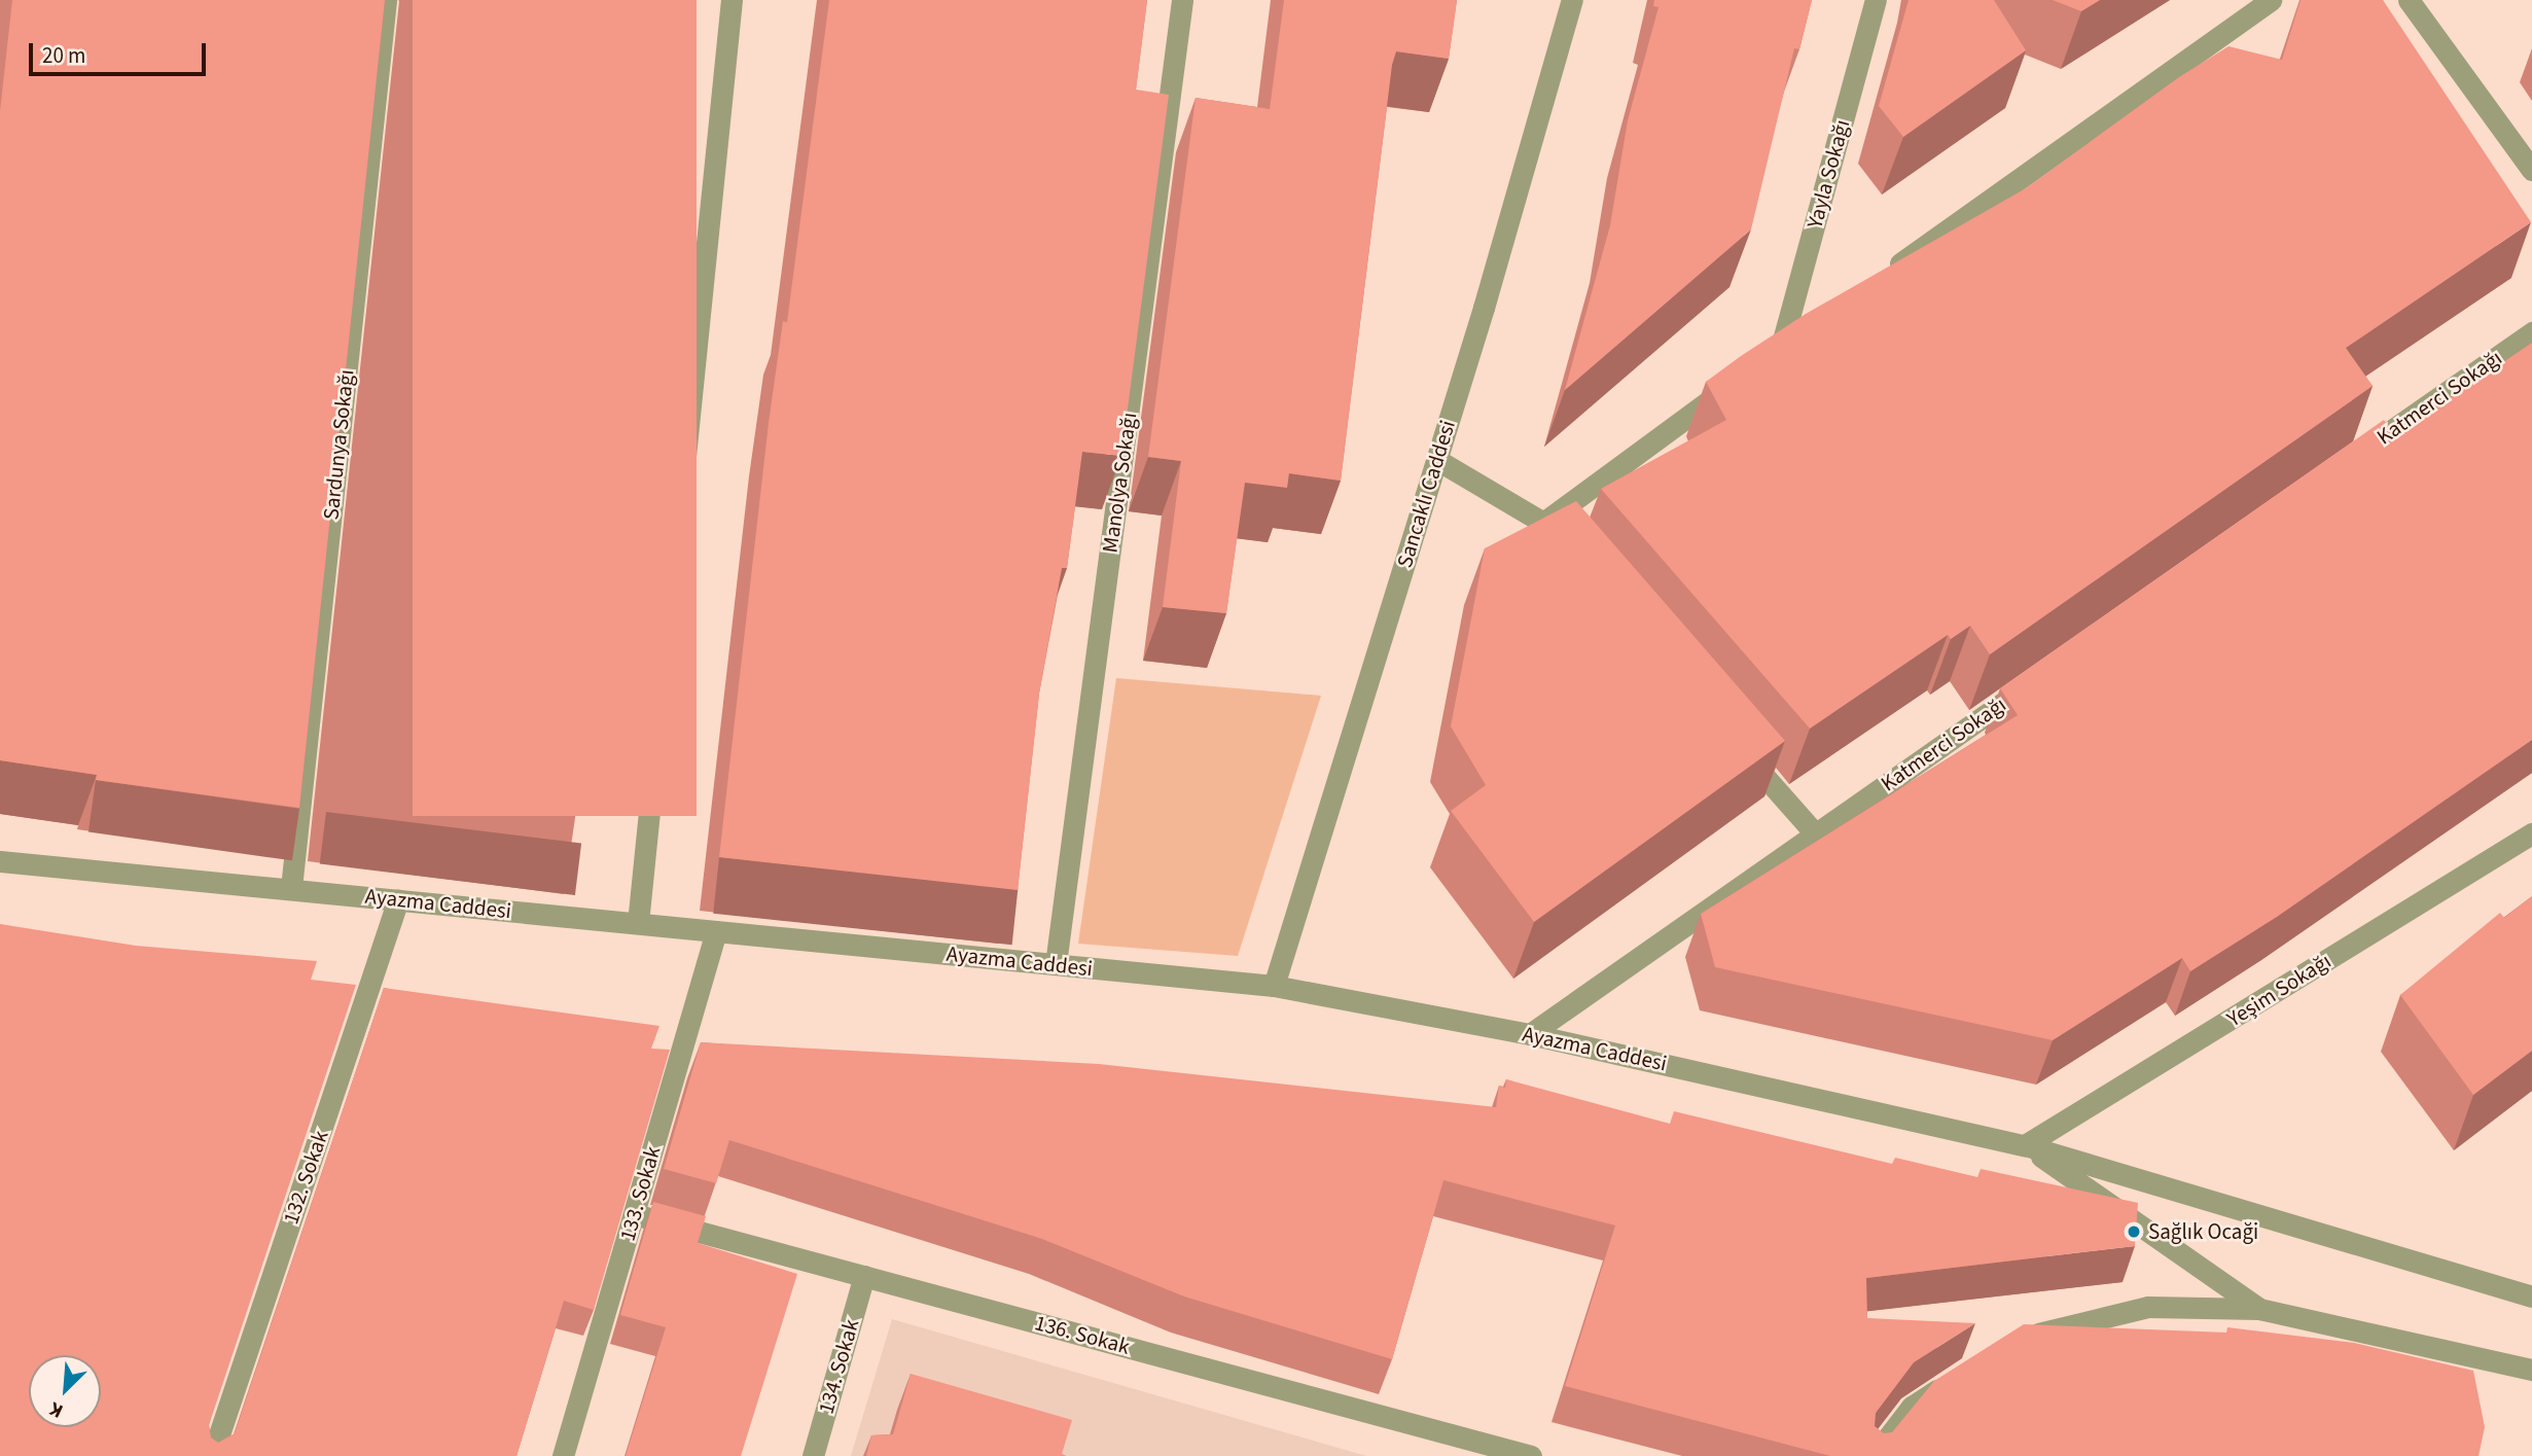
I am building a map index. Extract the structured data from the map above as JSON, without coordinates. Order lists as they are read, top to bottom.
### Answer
{
  "streets": {
    "street": [
      "Yayla Sokağı",
      "Katmerci Sokağı",
      "Sardunya Sokağı",
      "Manolya Sokağı",
      "Sancaklı Caddesi",
      "Ayazma Caddesi",
      "Yeşim Sokağı",
      "132. Sokak",
      "133. Sokak",
      "136. Sokak",
      "134. Sokak"
    ]
  },
  "crossings": [
    ["Katmerci Sokağı", "Ayazma Caddesi"],
    ["Sardunya Sokağı", "Ayazma Caddesi"],
    ["Manolya Sokağı", "Ayazma Caddesi"],
    ["Sancaklı Caddesi", "Ayazma Caddesi"],
    ["Ayazma Caddesi", "Yeşim Sokağı"],
    ["Ayazma Caddesi", "132. Sokak"],
    ["Ayazma Caddesi", "133. Sokak"],
    ["133. Sokak", "136. Sokak"],
    ["136. Sokak", "134. Sokak"]
  ],
  "places": ["Sağlık Ocaği"],
  "scale_bar": "20 m",
  "north": "bottom left"
}
